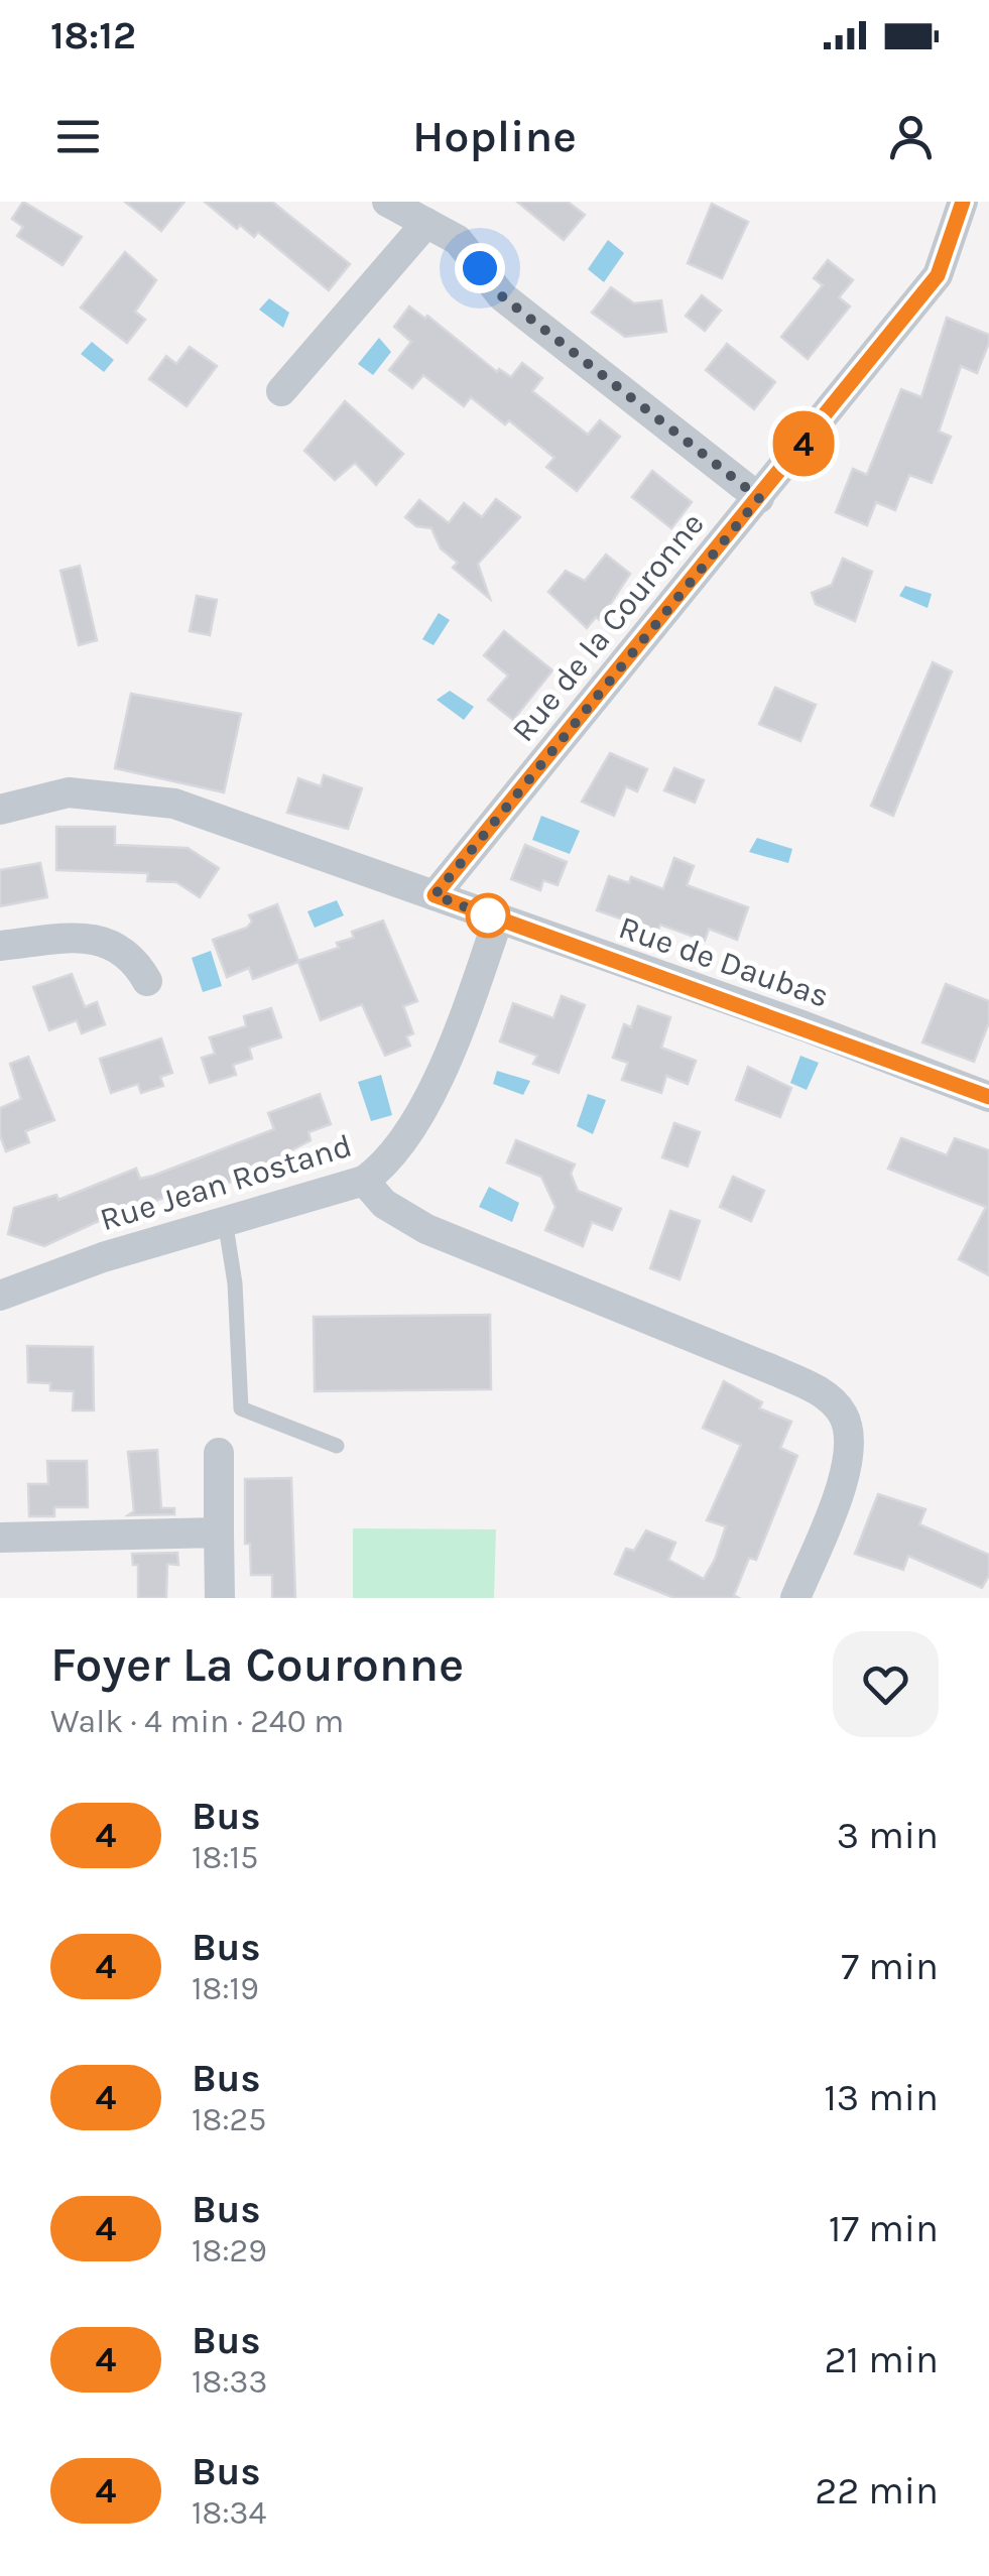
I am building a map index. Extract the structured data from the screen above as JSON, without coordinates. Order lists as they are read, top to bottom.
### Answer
{
  "streets": {
    "street": ["Rue de la Couronne", "Rue de Daubas", "Rue Jean Rostand"]
  },
  "crossings": [
    ["Rue de la Couronne", "Rue de Daubas"],
    ["Rue de Daubas", "Rue Jean Rostand"]
  ],
  "lines": ["bus line 4"],
  "page": {
    "status": "18:12",
    "header": "Hopline",
    "on_map": "4",
    "heading": ["Foyer La Couronne", "Walk · 4 min · 240 m"],
    "list": [
      {
        "mark": "4",
        "name": "Bus",
        "note": "18:15",
        "value": "3 min"
      },
      {
        "mark": "4",
        "name": "Bus",
        "note": "18:19",
        "value": "7 min"
      },
      {
        "mark": "4",
        "name": "Bus",
        "note": "18:25",
        "value": "13 min"
      },
      {
        "mark": "4",
        "name": "Bus",
        "note": "18:29",
        "value": "17 min"
      },
      {
        "mark": "4",
        "name": "Bus",
        "note": "18:33",
        "value": "21 min"
      },
      {
        "mark": "4",
        "name": "Bus",
        "note": "18:34",
        "value": "22 min"
      }
    ]
  }
}
